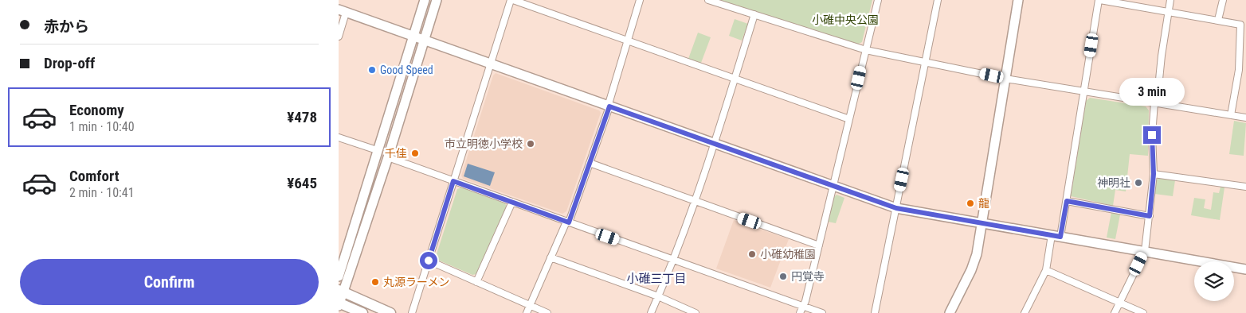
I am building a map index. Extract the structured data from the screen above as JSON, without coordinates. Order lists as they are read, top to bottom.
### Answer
{
  "districts": ["小碓三丁目"],
  "parks": ["小碓中央公園"],
  "places": [
    "Good Speed",
    "市立明徳小学校",
    "千佳",
    "神明社",
    "龍",
    "小碓幼稚園",
    "円覚寺",
    "丸源ラーメン"
  ],
  "page": {
    "banner": ["赤から", "Drop-off"],
    "bubble": "3 min",
    "list": [
      {
        "name": "Economy",
        "note": "1 min · 10:40",
        "value": "¥478"
      },
      {
        "name": "Comfort",
        "note": "2 min · 10:41",
        "value": "¥645"
      }
    ],
    "buttons": "Confirm"
  }
}
